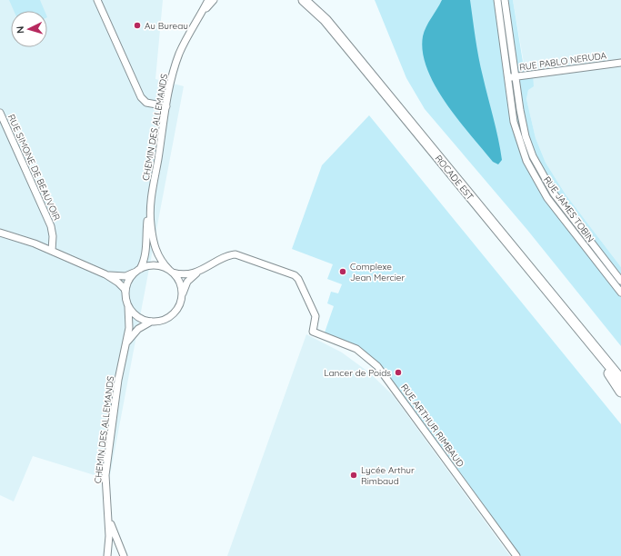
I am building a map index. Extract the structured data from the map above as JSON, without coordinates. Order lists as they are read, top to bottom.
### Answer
{
  "streets": {
    "main road": ["ROCADE EST"],
    "street": [
      "RUE PABLO NERUDA",
      "CHEMIN DES ALLEMANDS",
      "RUE SIMONE DE BEAUVOIR",
      "RUE JAMES TOBIN",
      "RUE ARTHUR RIMBAUD"
    ]
  },
  "crossings": [
    ["RUE PABLO NERUDA", "RUE JAMES TOBIN"]
  ],
  "places": [
    "Au Bureau",
    "Complexe Jean Mercier",
    "Lancer de Poids",
    "Lycée Arthur Rimbaud"
  ],
  "north": "left"
}
